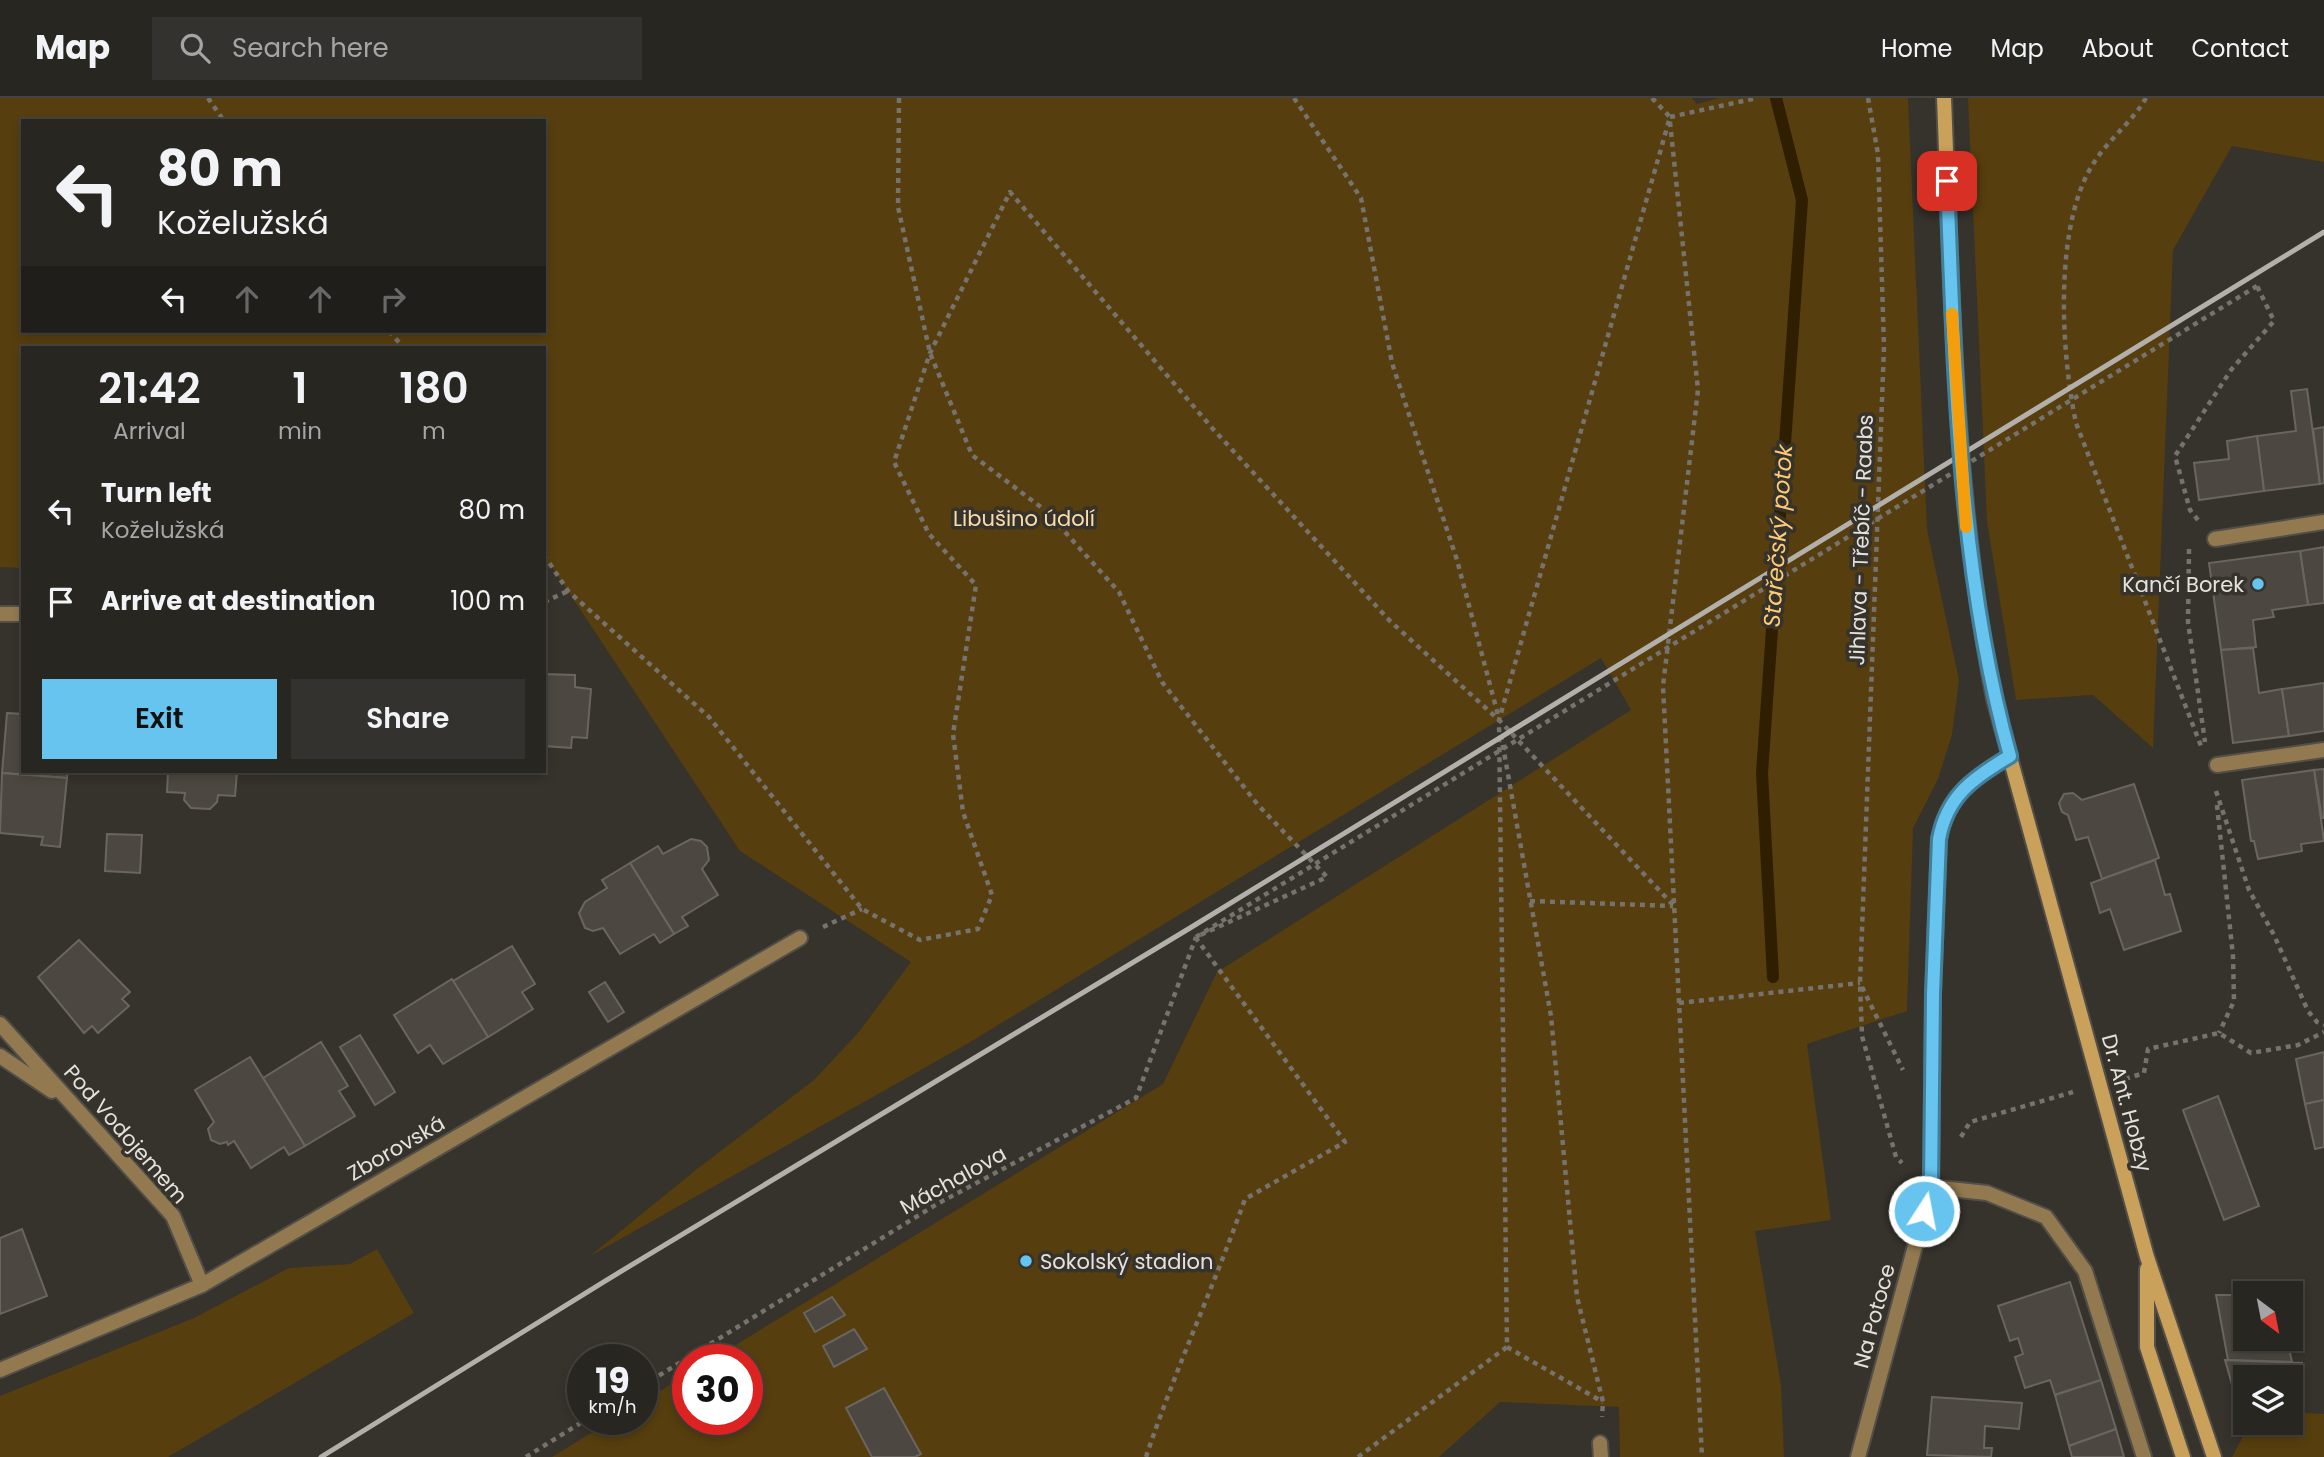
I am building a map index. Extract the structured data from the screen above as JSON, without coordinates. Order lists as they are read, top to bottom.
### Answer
{
  "streets": {
    "main road": ["Dr. Ant. Hobzy"],
    "street": ["Pod Vodojemem", "Zborovská", "Na Potoce"],
    "path": ["Jihlava - Třebíč - Raabs", "Máchalova"]
  },
  "crossings": [
    ["Jihlava - Třebíč - Raabs", "Na Potoce"],
    ["Dr. Ant. Hobzy", "Na Potoce"],
    ["Pod Vodojemem", "Zborovská"]
  ],
  "water": ["Stařečský potok"],
  "parks": ["Libušino údolí"],
  "places": ["Kančí Borek", "Sokolský stadion"],
  "north": "bottom right",
  "page": {
    "header": "Map",
    "search": "Search here",
    "nav": [
      "Home",
      "Map",
      "About",
      "Contact"
    ],
    "turn": ["80 m", "Koželužská"],
    "eta": [
      "21:42",
      "Arrival",
      "1",
      "min",
      "180",
      "m"
    ],
    "list": [
      {
        "name": "Turn left",
        "note": "Koželužská",
        "value": "80 m"
      },
      {
        "name": "Arrive at destination",
        "value": "100 m"
      }
    ],
    "buttons": ["Exit", "Share"],
    "speed": "19 km/h",
    "limit": "30"
  }
}
